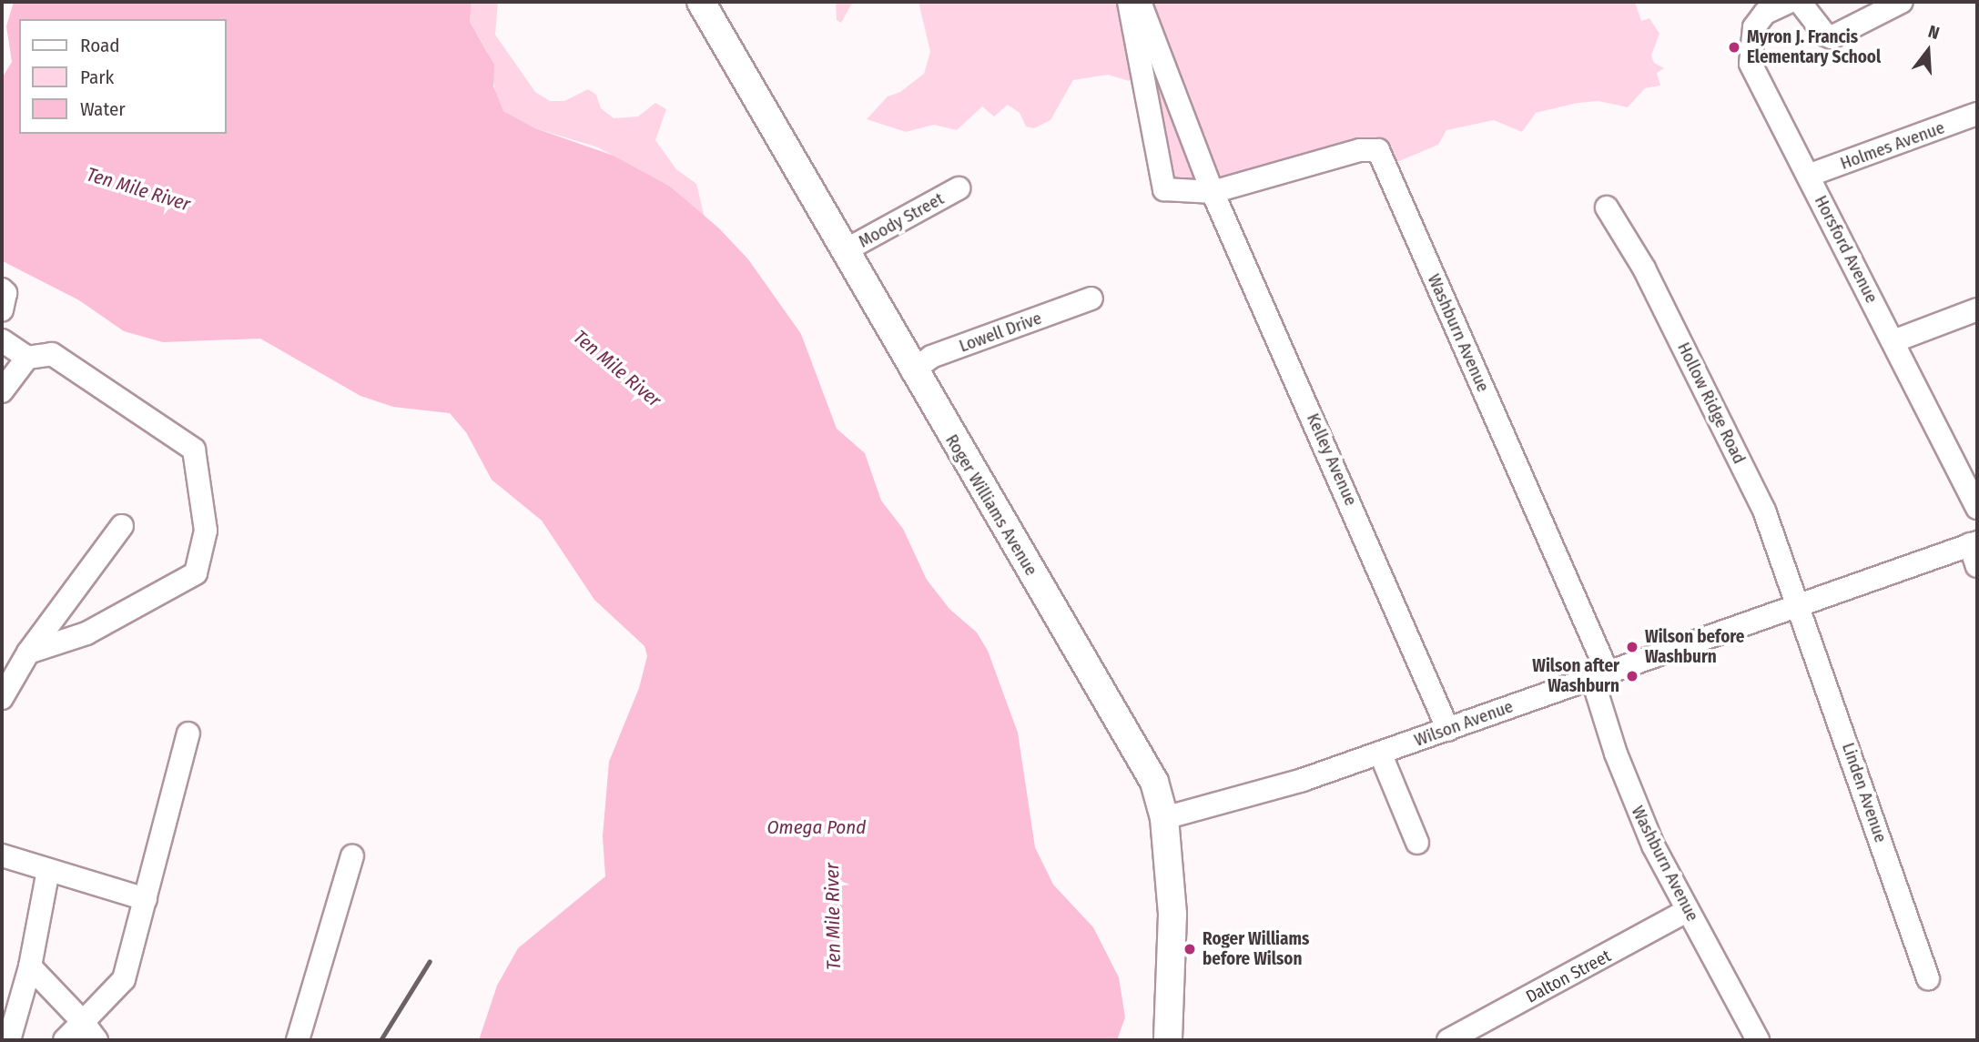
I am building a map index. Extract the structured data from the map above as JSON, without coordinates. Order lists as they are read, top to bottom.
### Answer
{
  "streets": {
    "main road": ["Roger Williams Avenue"],
    "street": [
      "Holmes Avenue",
      "Moody Street",
      "Horsford Avenue",
      "Lowell Drive",
      "Washburn Avenue",
      "Hollow Ridge Road",
      "Kelley Avenue",
      "Wilson Avenue",
      "Linden Avenue",
      "Dalton Street"
    ]
  },
  "crossings": [
    ["Holmes Avenue", "Horsford Avenue"],
    ["Moody Street", "Roger Williams Avenue"],
    ["Lowell Drive", "Roger Williams Avenue"],
    ["Washburn Avenue", "Kelley Avenue"],
    ["Washburn Avenue", "Wilson Avenue"],
    ["Washburn Avenue", "Dalton Street"],
    ["Hollow Ridge Road", "Wilson Avenue"],
    ["Hollow Ridge Road", "Linden Avenue"],
    ["Kelley Avenue", "Wilson Avenue"],
    ["Roger Williams Avenue", "Wilson Avenue"],
    ["Wilson Avenue", "Linden Avenue"]
  ],
  "water": ["Ten Mile River", "Omega Pond"],
  "places": [
    "Myron J. Francis Elementary School",
    "Wilson before Washburn",
    "Wilson after Washburn",
    "Roger Williams before Wilson"
  ],
  "legend": ["Road", "Park", "Water"],
  "north": "top"
}
